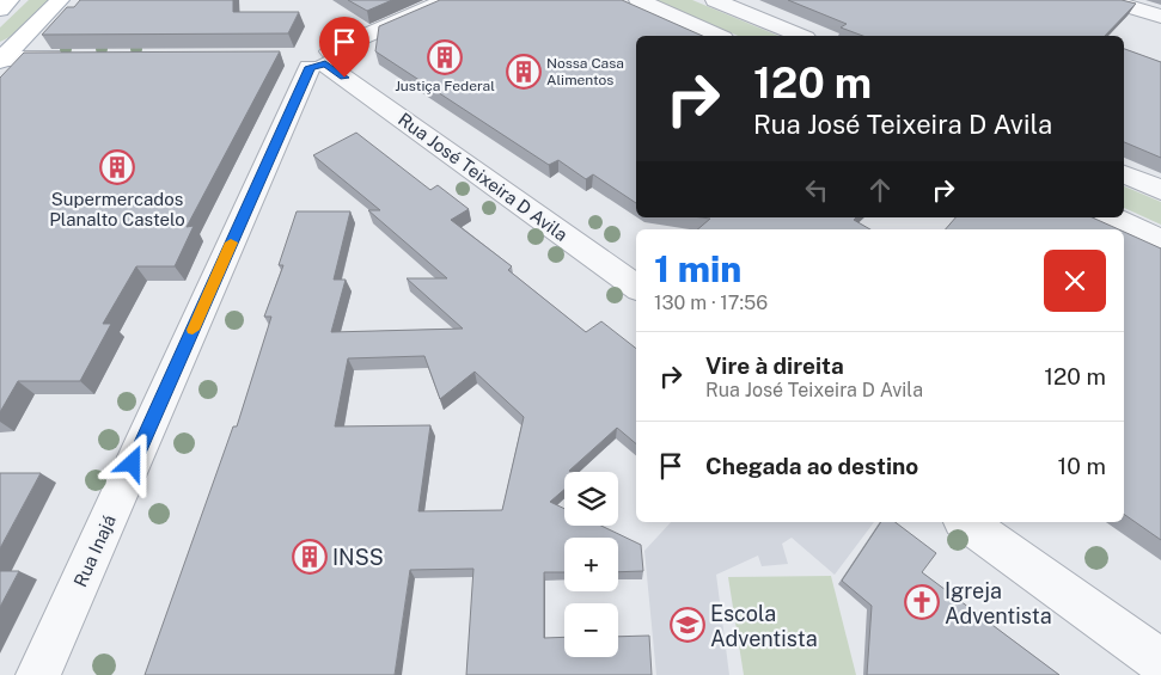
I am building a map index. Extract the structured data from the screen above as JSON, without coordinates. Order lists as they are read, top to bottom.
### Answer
{
  "streets": {
    "street": ["Rua José Teixeira D Avila", "Rua Inajá"]
  },
  "crossings": [
    ["Rua José Teixeira D Avila", "Rua Inajá"]
  ],
  "places": {
    "building": [
      "Justiça Federal",
      "Nossa Casa Alimentos",
      "Supermercados Planalto Castelo",
      "INSS"
    ],
    "church": ["Igreja Adventista"],
    "school or university": ["Escola Adventista"]
  },
  "page": {
    "turn": ["120 m", "Rua José Teixeira D Avila"],
    "heading": ["1 min", "130 m · 17:56"],
    "list": [
      {
        "name": "Vire à direita",
        "note": "Rua José Teixeira D Avila",
        "value": "120 m"
      },
      {
        "name": "Chegada ao destino",
        "value": "10 m"
      }
    ],
    "map_buttons": ["+", "−"]
  }
}
